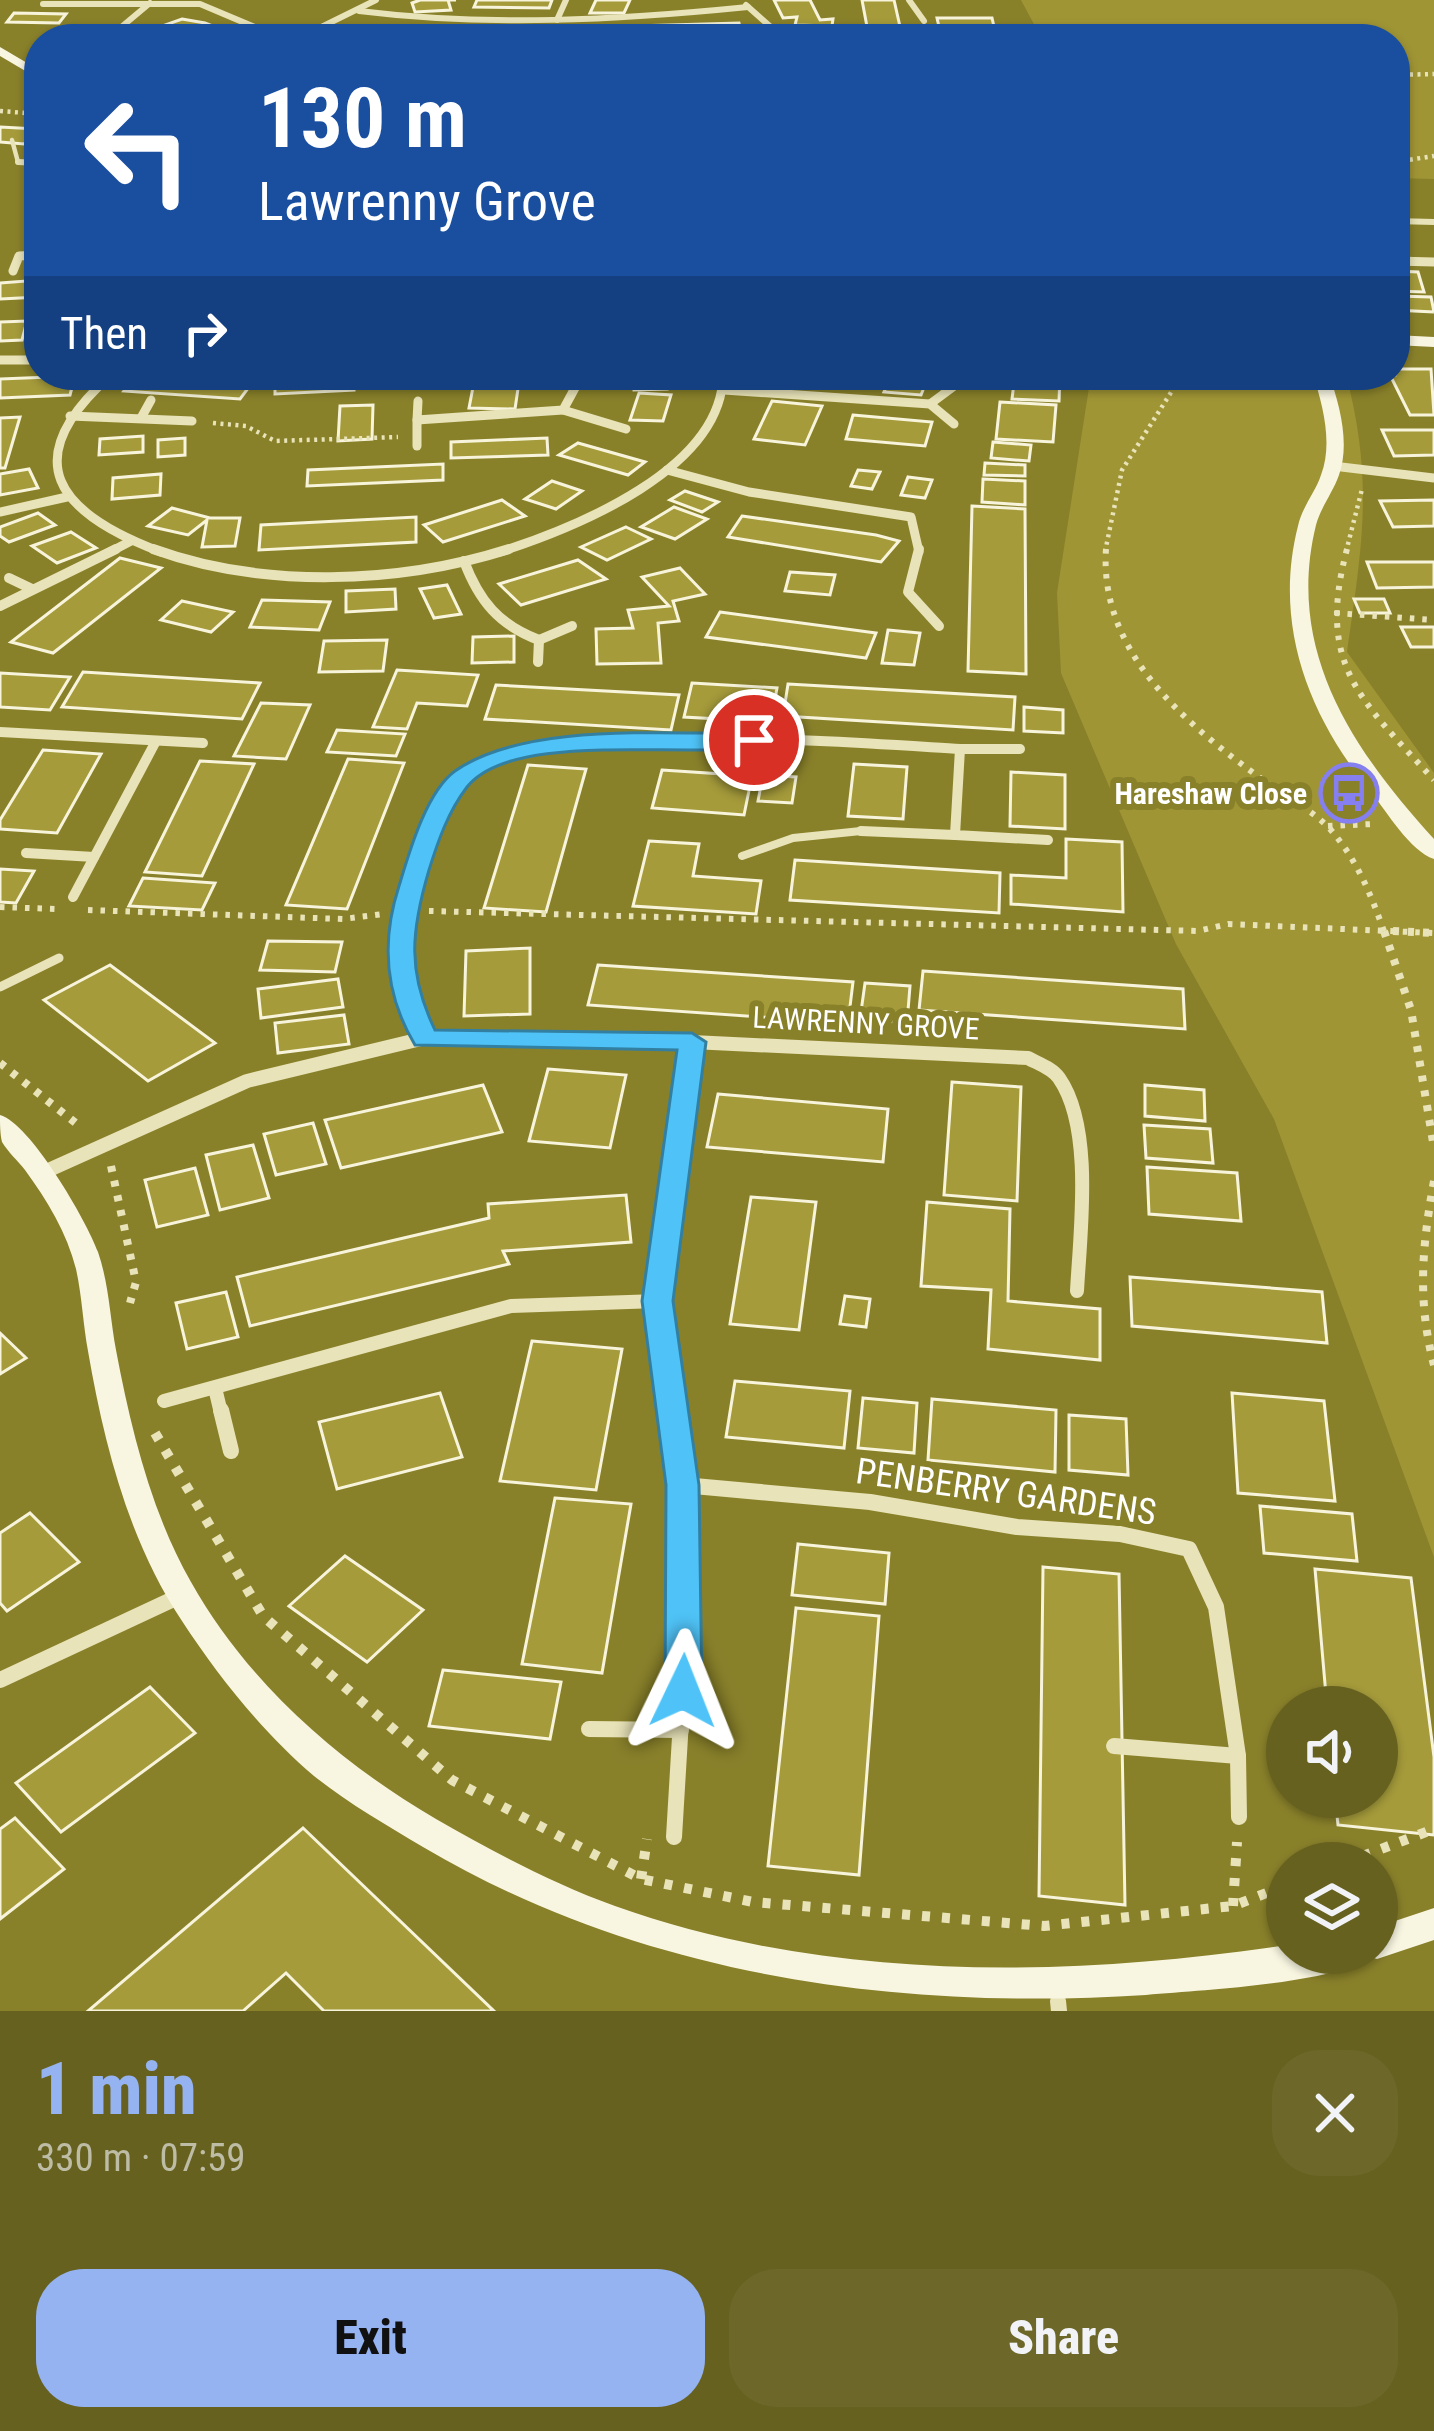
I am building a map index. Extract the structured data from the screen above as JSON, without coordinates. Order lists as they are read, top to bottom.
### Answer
{
  "streets": {
    "street": ["LAWRENNY GROVE", "PENBERRY GARDENS"]
  },
  "places": {
    "bus stop": ["Hareshaw Close"]
  },
  "page": {
    "turn": ["130 m", "Lawrenny Grove"],
    "then": "Then",
    "heading": ["1 min", "330 m · 07:59"],
    "buttons": ["Exit", "Share"]
  }
}
